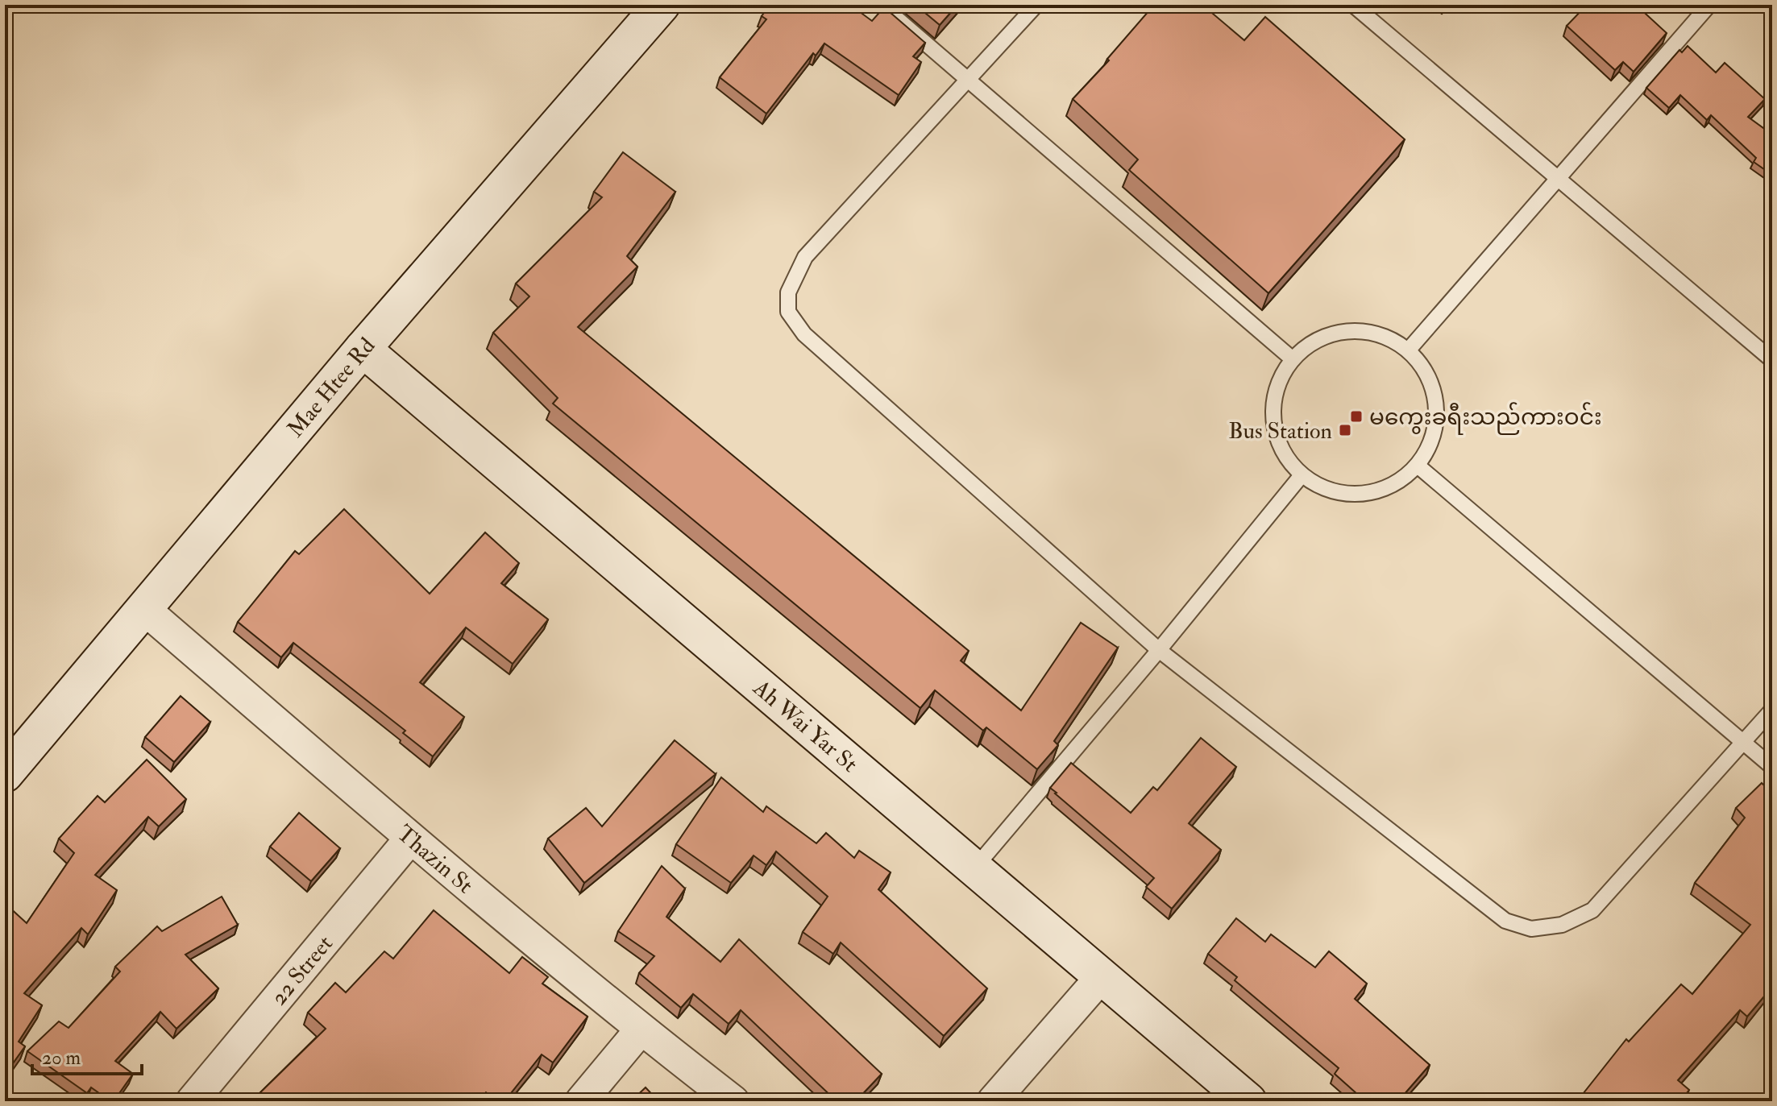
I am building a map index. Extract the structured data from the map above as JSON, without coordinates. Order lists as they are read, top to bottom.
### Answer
{
  "streets": {
    "street": [
      "Mae Htee Rd",
      "Ah Wai Yar St",
      "Thazin St",
      "22 Street"
    ]
  },
  "crossings": [
    ["Mae Htee Rd", "Ah Wai Yar St"],
    ["Mae Htee Rd", "Thazin St"],
    ["Thazin St", "22 Street"]
  ],
  "places": {
    "transit": ["မကွေးခရီးသည်ကားဝင်း", "Bus Station"]
  },
  "scale_bar": "20 m"
}
